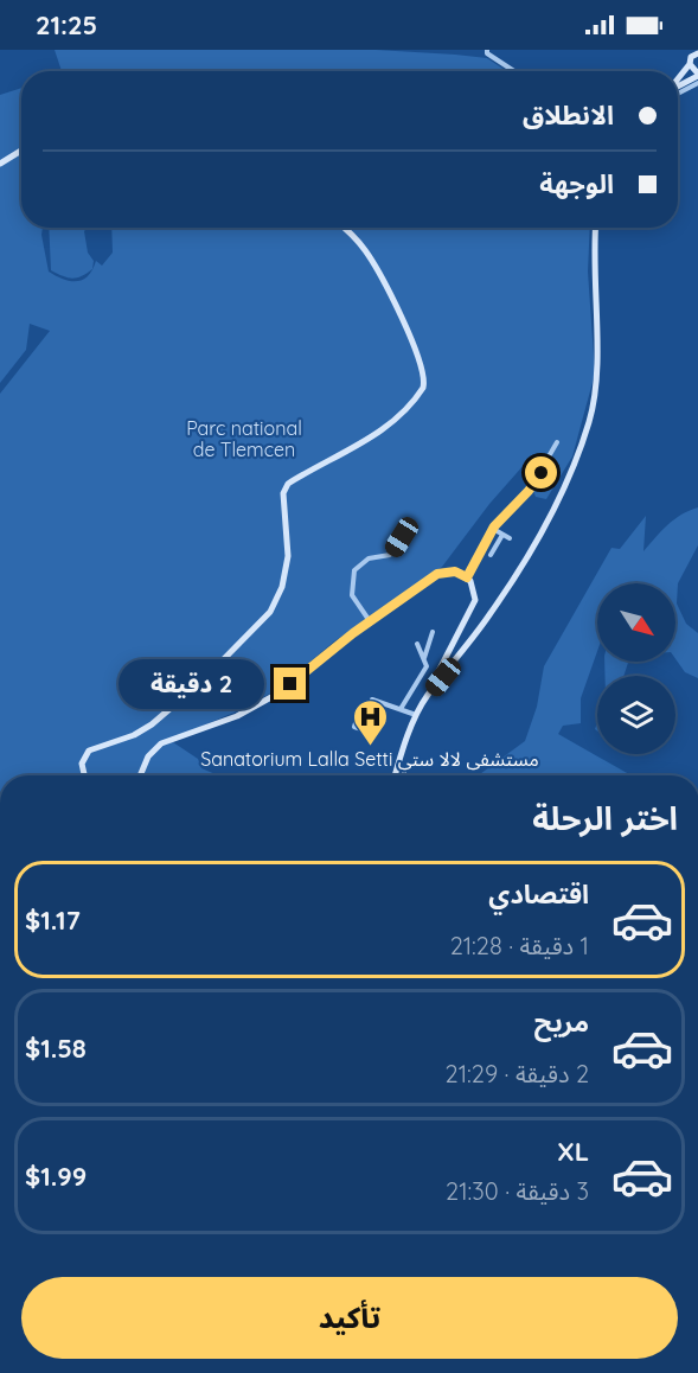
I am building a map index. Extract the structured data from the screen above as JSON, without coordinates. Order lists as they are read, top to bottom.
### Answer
{
  "parks": ["Parc national de Tlemcen"],
  "places": {
    "hospital": ["Sanatorium Lalla Setti مستشفى لالا ستي"]
  },
  "north": "bottom right",
  "page": {
    "status": "21:25",
    "banner": ["الانطلاق", "الوجهة"],
    "bubble": "2 دقيقة",
    "heading": "اختر الرحلة",
    "list": [
      {
        "name": "اقتصادي",
        "note": "1 دقيقة · 21:28",
        "value": "$1.17"
      },
      {
        "name": "مريح",
        "note": "2 دقيقة · 21:29",
        "value": "$1.58"
      },
      {
        "name": "XL",
        "note": "3 دقيقة · 21:30",
        "value": "$1.99"
      }
    ],
    "buttons": "تأكيد"
  }
}
